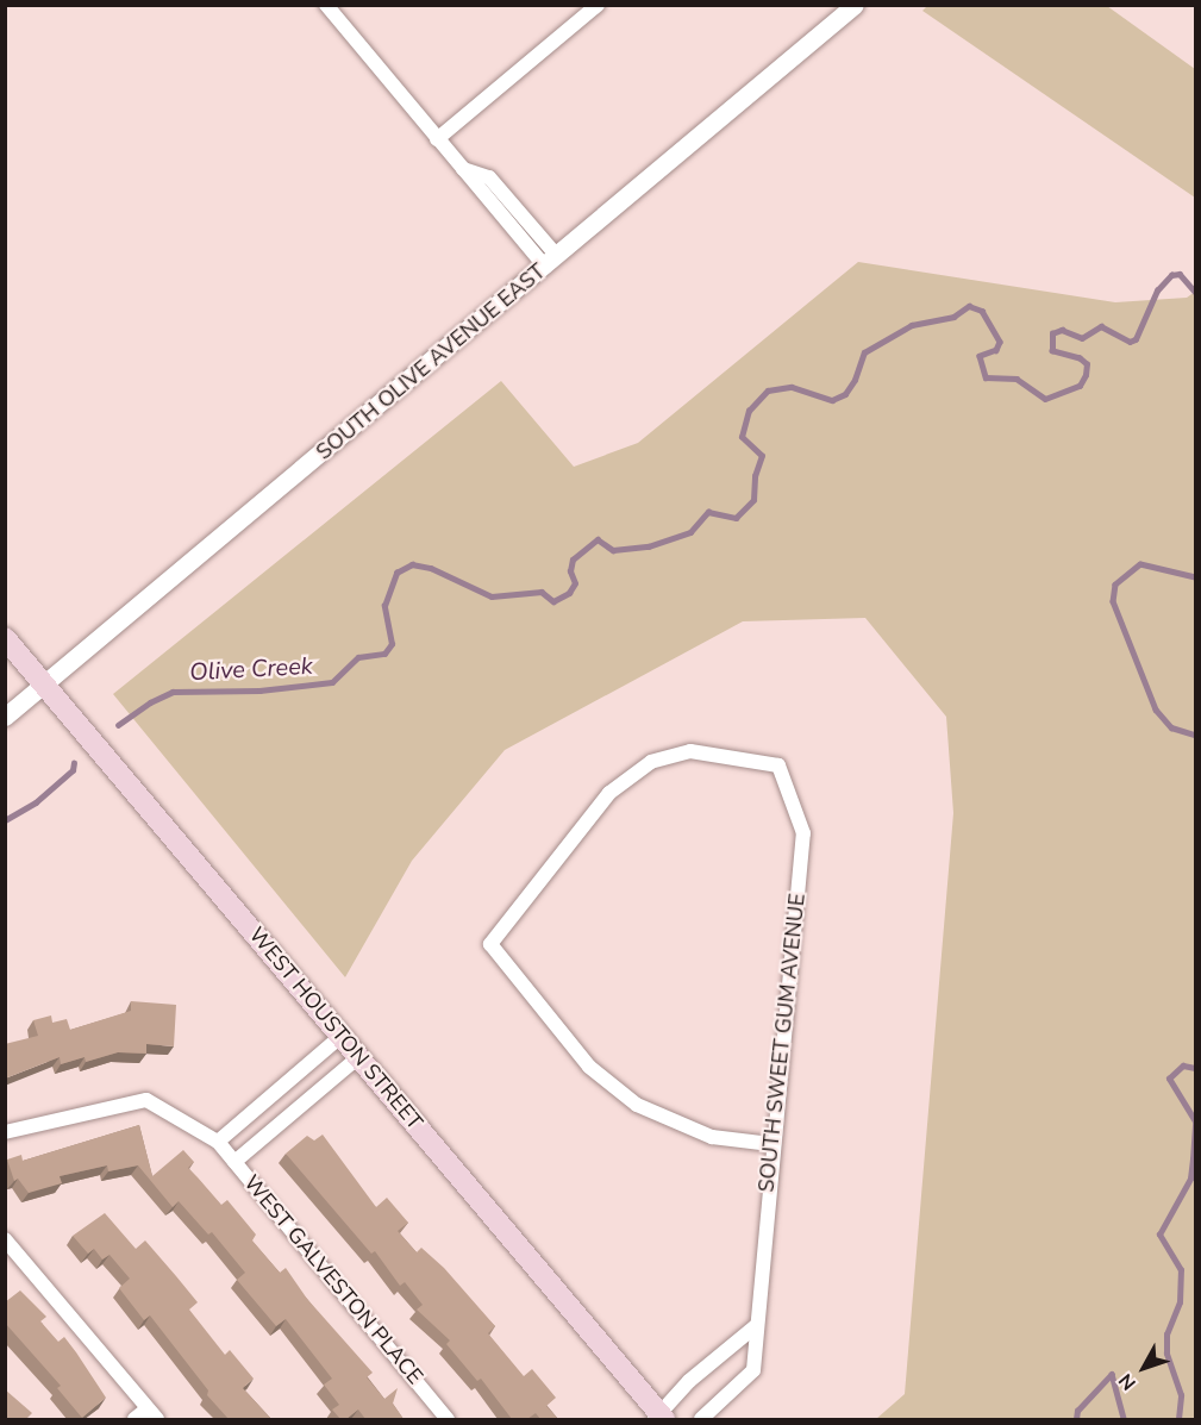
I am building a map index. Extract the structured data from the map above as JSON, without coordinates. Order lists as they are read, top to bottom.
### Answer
{
  "streets": {
    "main road": ["WEST HOUSTON STREET"],
    "street": ["SOUTH OLIVE AVENUE EAST", "SOUTH SWEET GUM AVENUE", "WEST GALVESTON PLACE"]
  },
  "crossings": [
    ["SOUTH OLIVE AVENUE EAST", "WEST HOUSTON STREET"]
  ],
  "water": ["Olive Creek"],
  "north": "bottom left"
}
